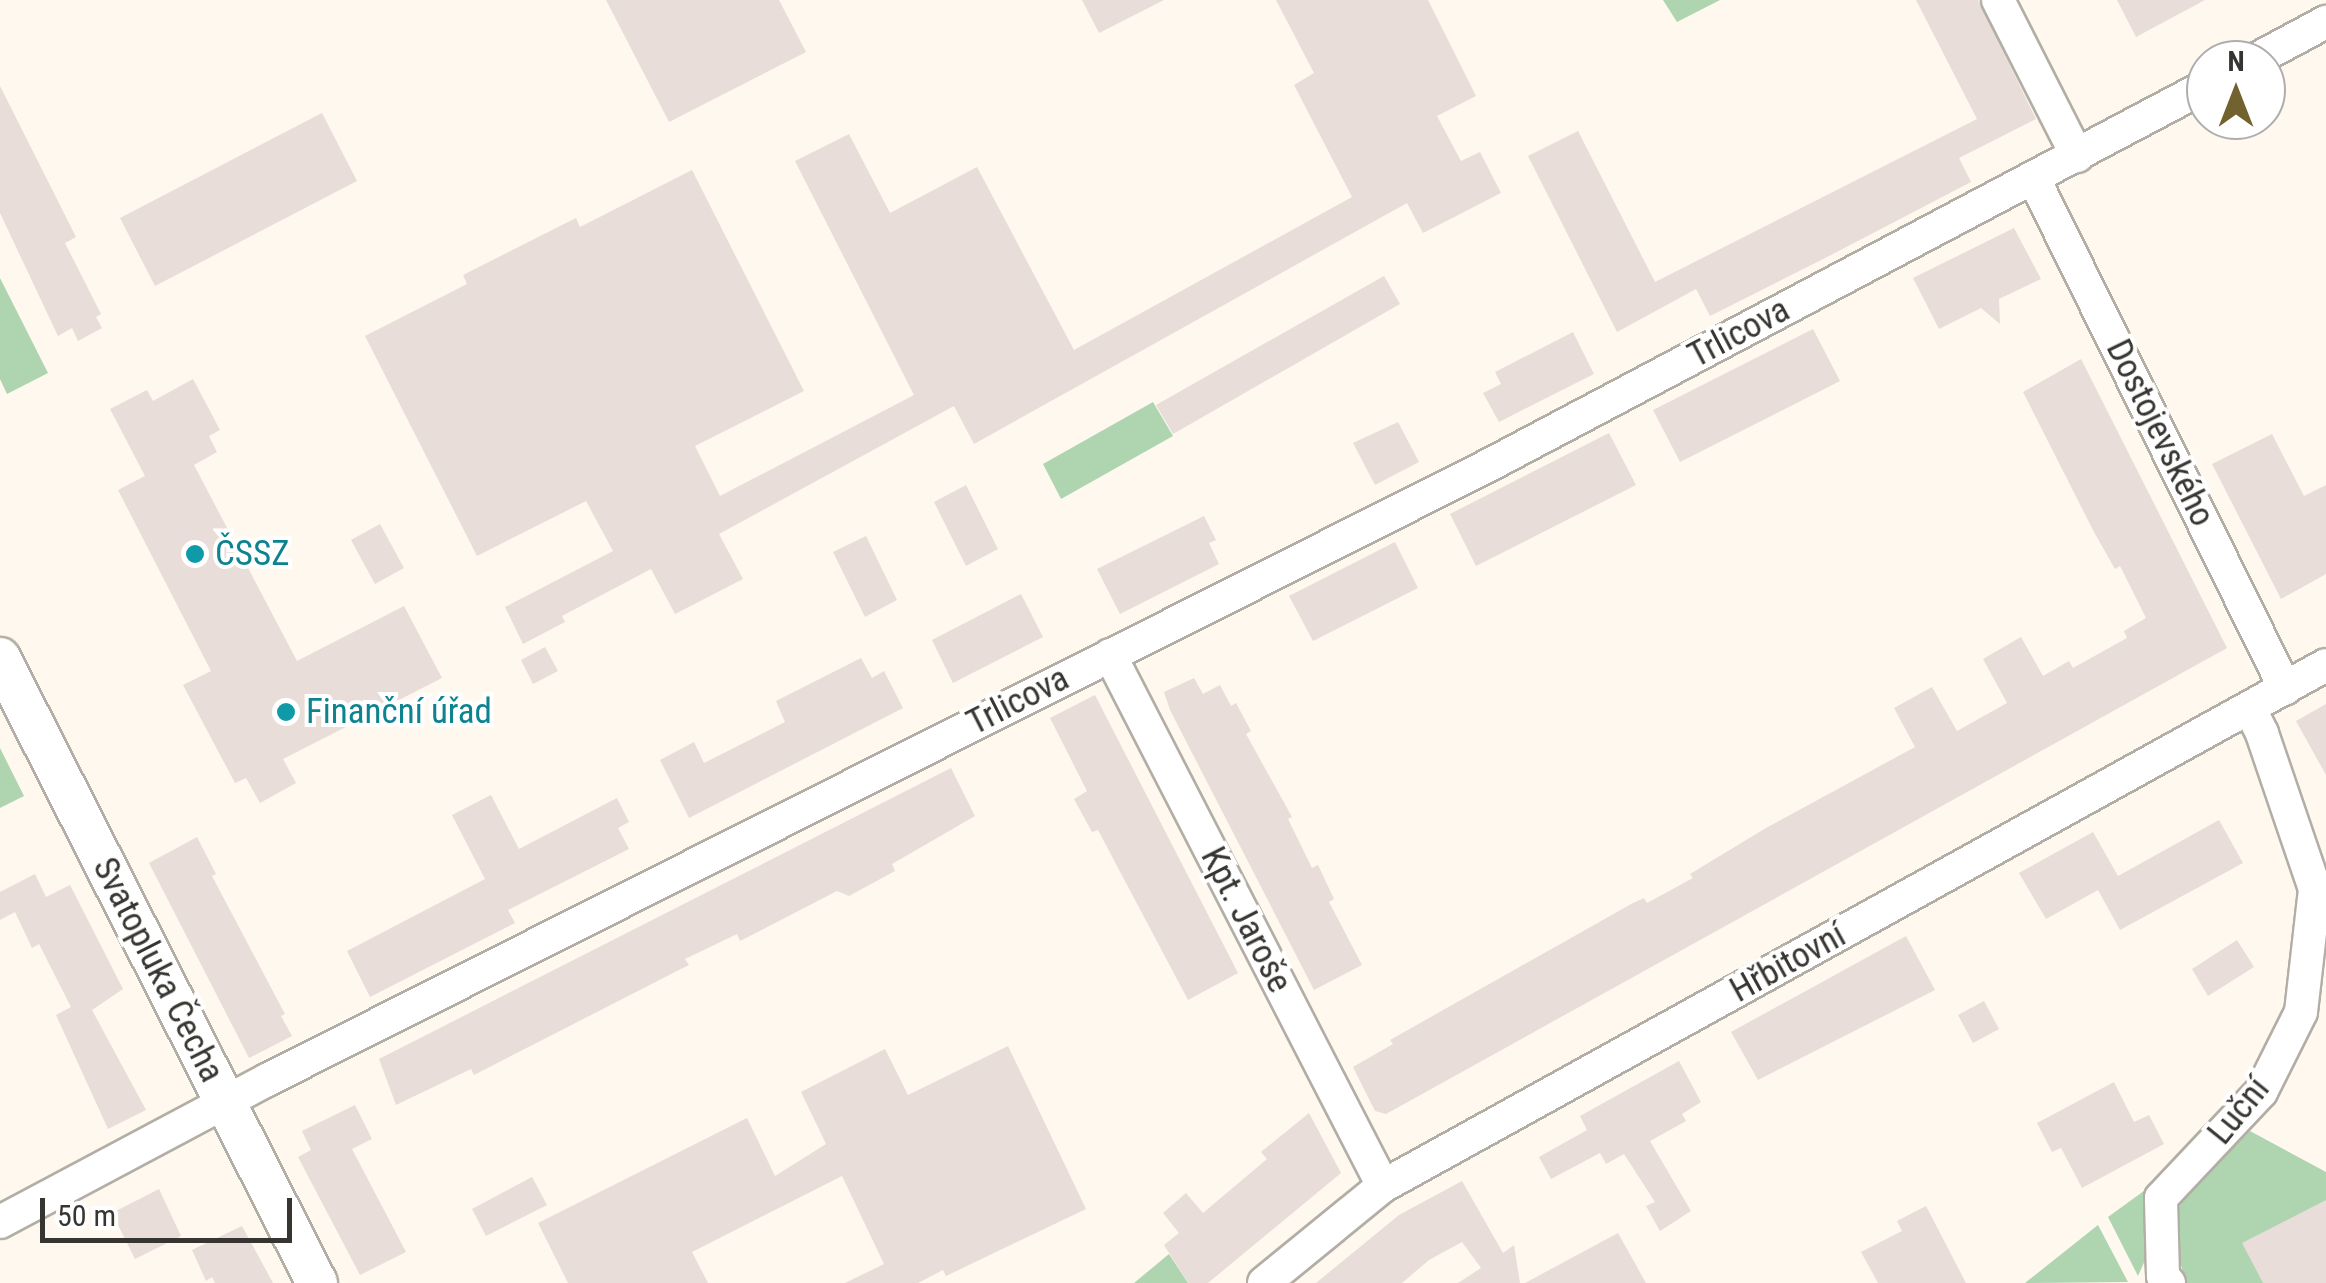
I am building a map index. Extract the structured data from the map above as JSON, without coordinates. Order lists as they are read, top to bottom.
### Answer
{
  "streets": {
    "street": [
      "Trlicova",
      "Dostojevského",
      "Kpt. Jaroše",
      "Hřbitovní",
      "Svatopluka Čecha",
      "Luční"
    ]
  },
  "crossings": [
    ["Trlicova", "Dostojevského"],
    ["Trlicova", "Kpt. Jaroše"],
    ["Trlicova", "Svatopluka Čecha"],
    ["Dostojevského", "Hřbitovní"],
    ["Kpt. Jaroše", "Hřbitovní"],
    ["Hřbitovní", "Luční"]
  ],
  "places": ["ČSSZ", "Finanční úřad"],
  "scale_bar": "50 m",
  "north": "top"
}
